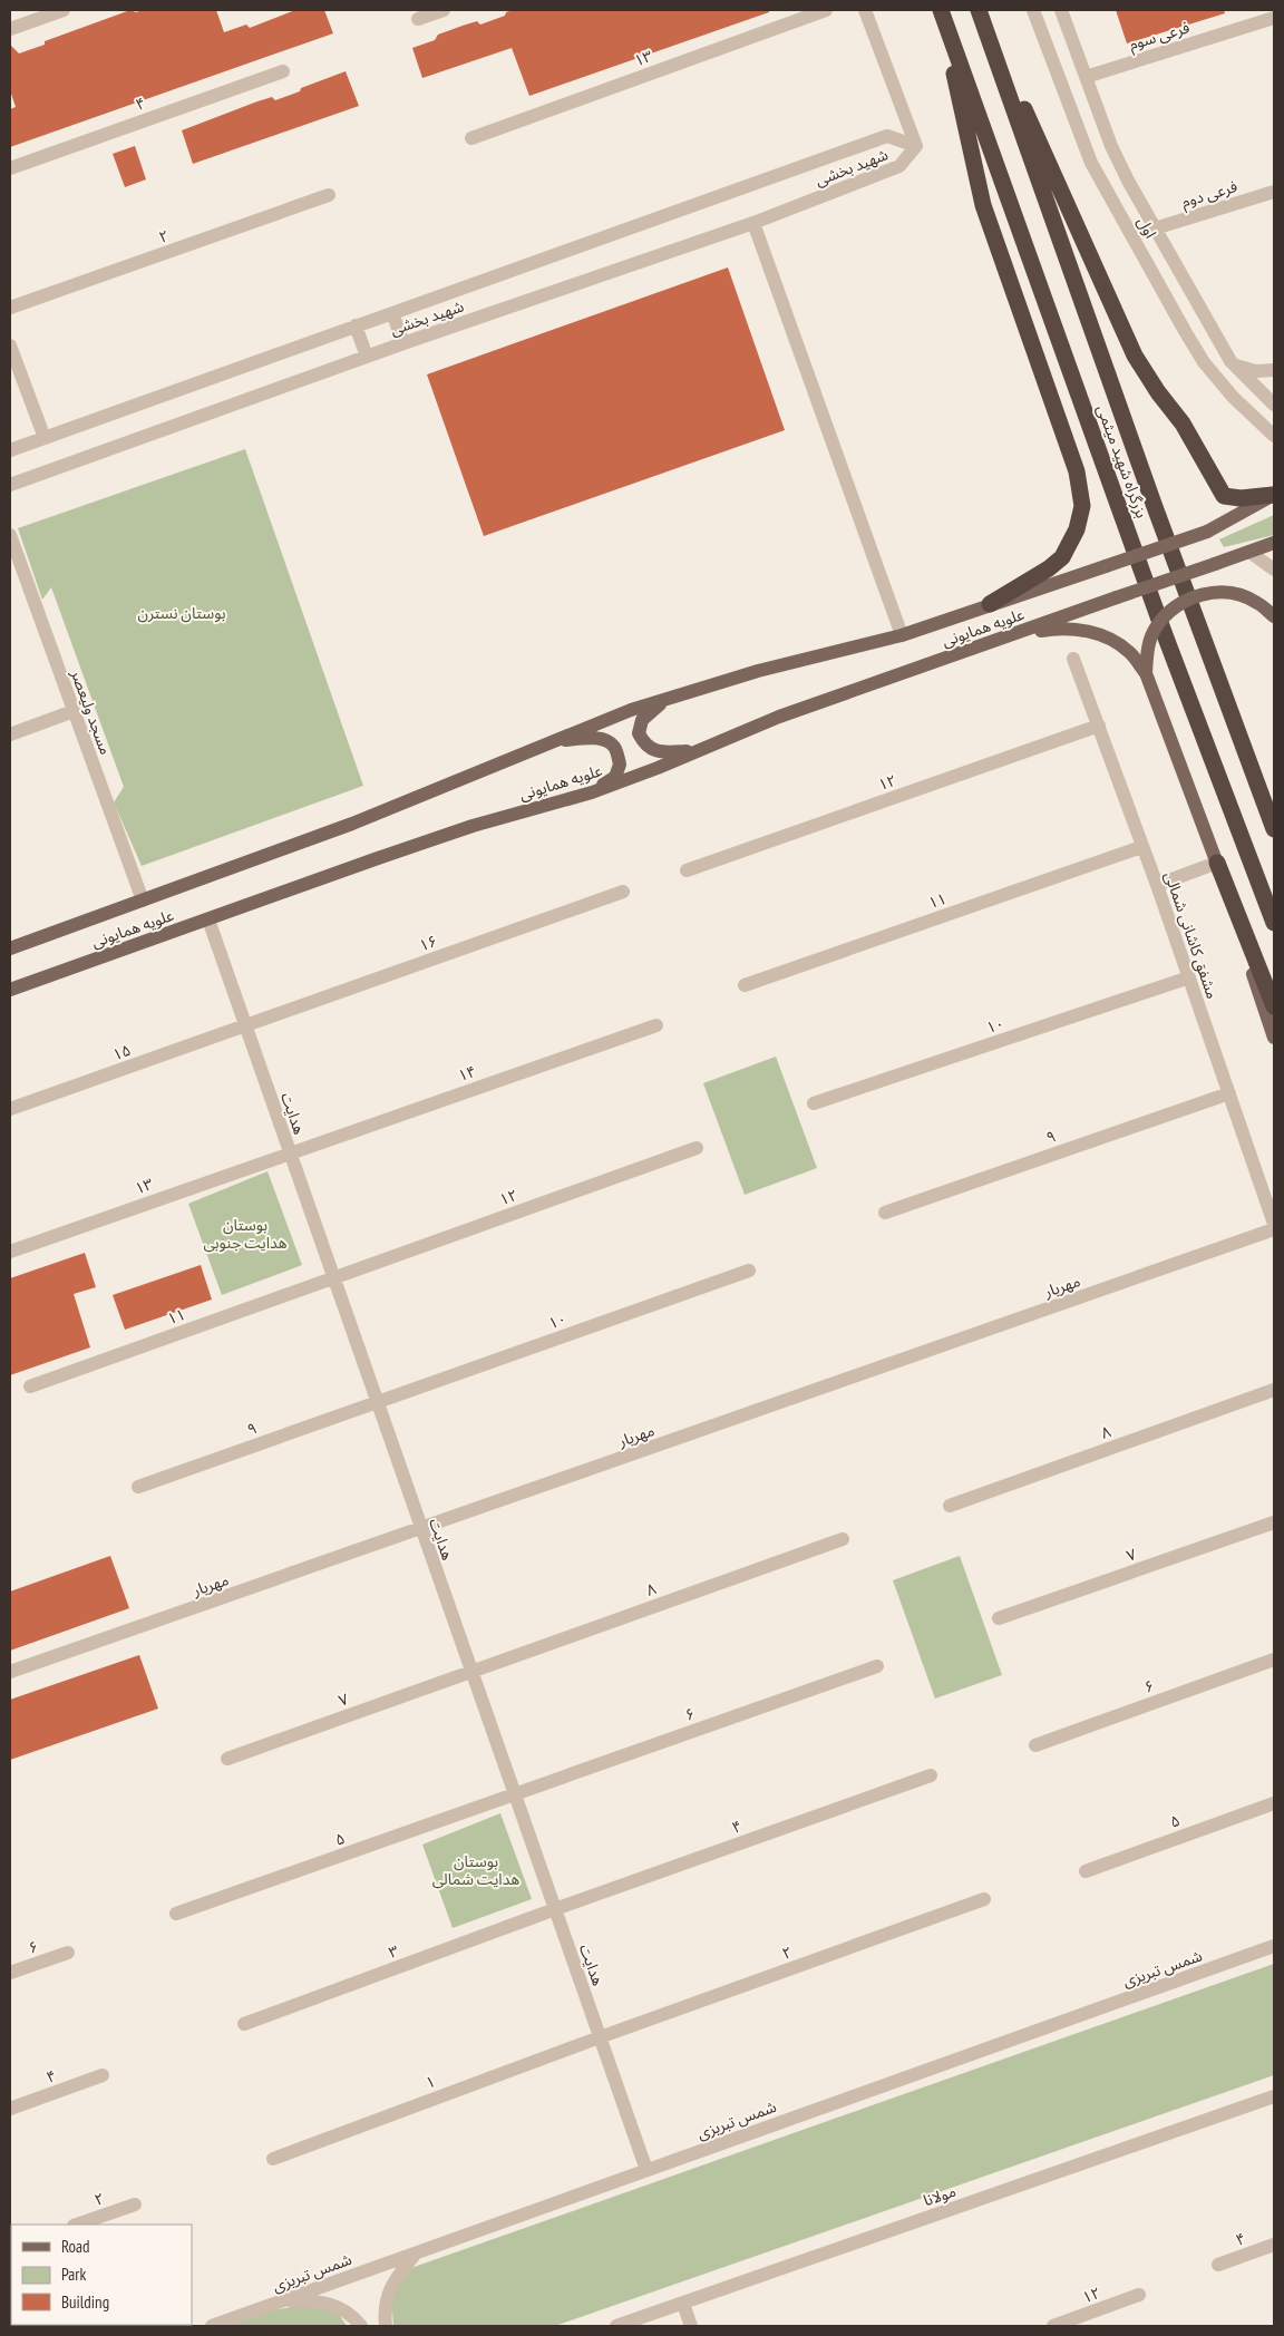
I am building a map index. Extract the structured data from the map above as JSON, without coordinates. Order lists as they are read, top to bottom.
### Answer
{
  "streets": {
    "highway": ["بزرگراه شهید میثمی"],
    "main road": ["علویه همایونی"],
    "street": [
      "فرعی سوم",
      "۱۳",
      "۴",
      "شهید بخشی",
      "فرعی دوم",
      "اول",
      "۲",
      "مسجد ولیعصر",
      "۱۲",
      "۱۱",
      "مشفق کاشانی شمالی",
      "۱۶",
      "۱۰",
      "۱۵",
      "۱۴",
      "هدایت",
      "۹",
      "مهریار",
      "۸",
      "۷",
      "۶",
      "۵",
      "۳",
      "شمس تبریزی",
      "۱",
      "مولانا"
    ]
  },
  "crossings": [
    ["فرعی سوم", "اول"],
    ["۱۳", "۱۴"],
    ["۱۳", "هدایت"],
    ["۴", "هدایت"],
    ["۴", "۳"],
    ["فرعی دوم", "اول"],
    ["۲", "هدایت"],
    ["۲", "۱"],
    ["علویه همایونی", "مسجد ولیعصر"],
    ["علویه همایونی", "هدایت"],
    ["۱۲", "۱۱"],
    ["۱۲", "مشفق کاشانی شمالی"],
    ["۱۲", "هدایت"],
    ["۱۱", "مشفق کاشانی شمالی"],
    ["۱۱", "هدایت"],
    ["مشفق کاشانی شمالی", "۱۰"],
    ["مشفق کاشانی شمالی", "۹"],
    ["۱۶", "۱۵"],
    ["۱۶", "هدایت"],
    ["۱۰", "هدایت"],
    ["۱۰", "۹"],
    ["۱۵", "هدایت"],
    ["۱۴", "هدایت"],
    ["هدایت", "۹"],
    ["هدایت", "مهریار"],
    ["هدایت", "۸"],
    ["هدایت", "۷"],
    ["هدایت", "۶"],
    ["هدایت", "۵"],
    ["هدایت", "۳"],
    ["هدایت", "شمس تبریزی"],
    ["هدایت", "۱"],
    ["۸", "۷"],
    ["۶", "۵"]
  ],
  "parks": ["بوستان نسترن", "بوستان هدایت جنوبی", "بوستان هدایت شمالی"],
  "legend": ["Road", "Park", "Building"]
}
